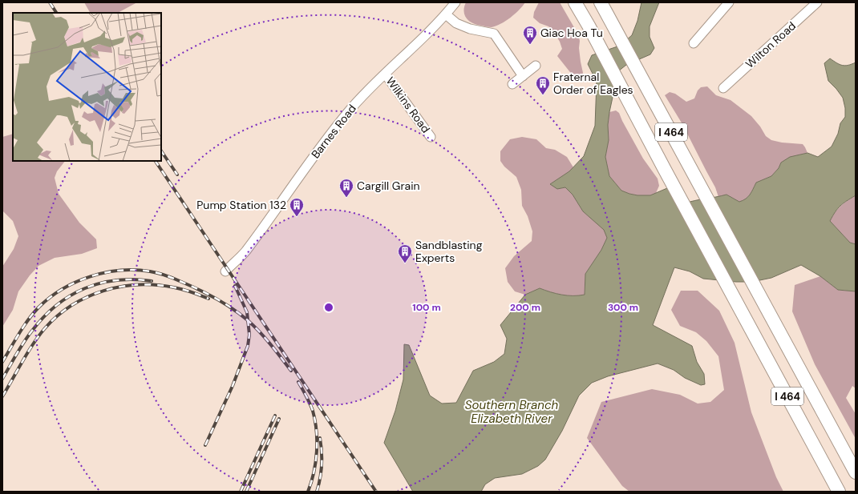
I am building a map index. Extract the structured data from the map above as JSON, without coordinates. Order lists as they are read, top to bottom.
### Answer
{
  "streets": {
    "highway": ["I 464"],
    "street": ["Wilton Road", "Wilkins Road", "Barnes Road"]
  },
  "crossings": [
    ["Wilkins Road", "Barnes Road"]
  ],
  "water": ["Southern Branch Elizabeth River"],
  "places": {
    "building": [
      "Giac Hoa Tu",
      "Fraternal Order of Eagles",
      "Cargill Grain",
      "Pump Station 132",
      "Sandblasting Experts"
    ]
  },
  "rings": ["100 m", "200 m", "300 m"]
}
